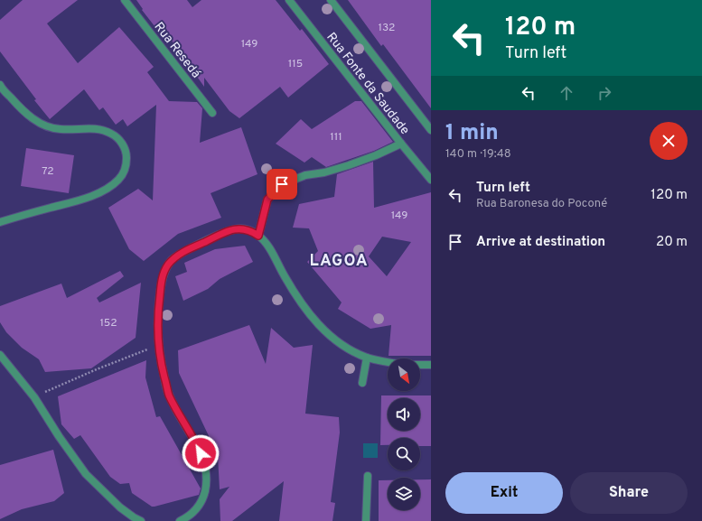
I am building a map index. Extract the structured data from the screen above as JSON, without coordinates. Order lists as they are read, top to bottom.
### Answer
{
  "streets": {
    "street": ["Rua Resedá", "Rua Fonte da Saudade"]
  },
  "districts": ["LAGOA"],
  "house_numbers": [
    "132",
    "149",
    "115",
    "111",
    "72",
    "149",
    "152"
  ],
  "north": "bottom right",
  "page": {
    "turn": ["120 m", "Turn left"],
    "heading": ["1 min", "140 m · 19:48"],
    "list": [
      {
        "name": "Turn left",
        "note": "Rua Baronesa do Poconé",
        "value": "120 m"
      },
      {
        "name": "Arrive at destination",
        "value": "20 m"
      }
    ],
    "buttons": ["Exit", "Share"]
  }
}
